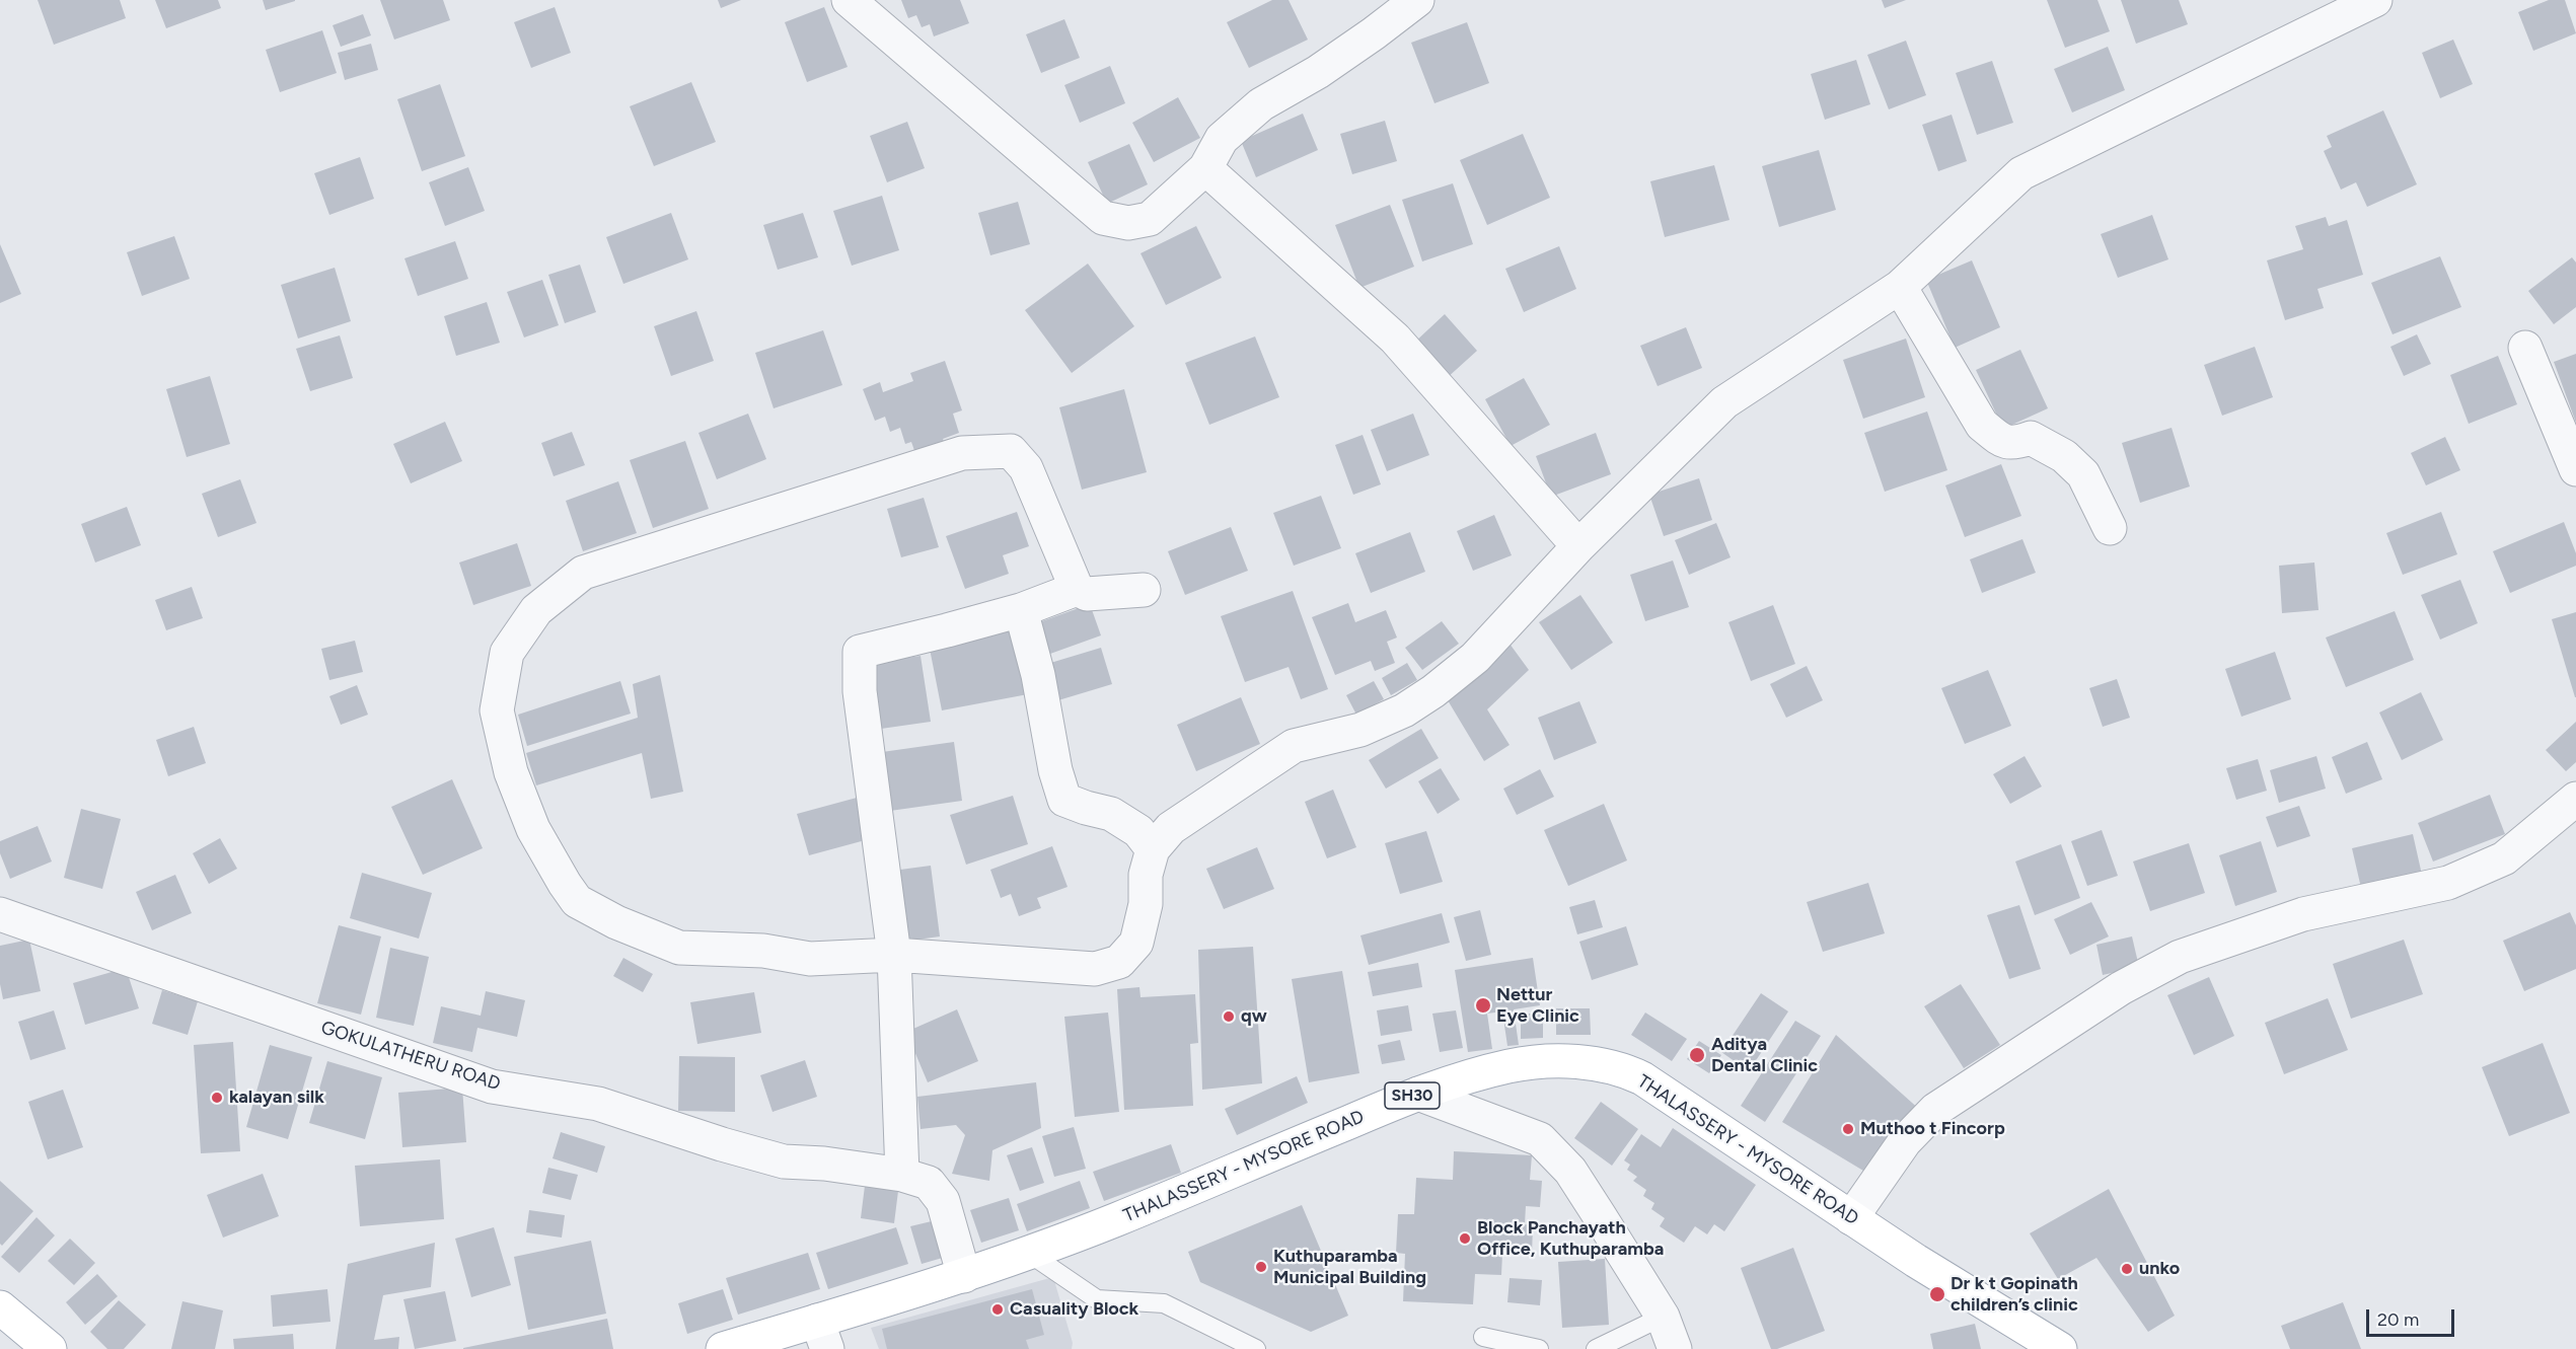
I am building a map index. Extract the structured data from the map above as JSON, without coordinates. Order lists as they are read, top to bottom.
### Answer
{
  "streets": {
    "main road": ["SH30", "THALASSERY - MYSORE ROAD"],
    "street": ["GOKULATHERU ROAD"]
  },
  "crossings": [
    ["GOKULATHERU ROAD", "THALASSERY - MYSORE ROAD"]
  ],
  "places": [
    "Nettur Eye Clinic",
    "qw",
    "Aditya Dental Clinic",
    "kalayan silk",
    "Muthoo t Fincorp",
    "Block Panchayath Office, Kuthuparamba",
    "Kuthuparamba Municipal Building",
    "unko",
    "Dr k t Gopinath children’s clinic",
    "Casuality Block"
  ],
  "scale_bar": "20 m"
}
